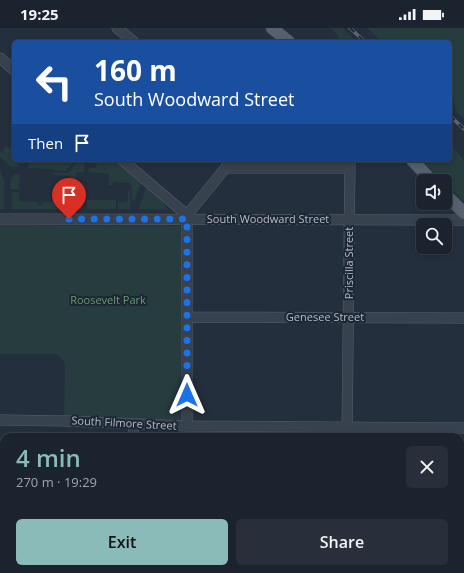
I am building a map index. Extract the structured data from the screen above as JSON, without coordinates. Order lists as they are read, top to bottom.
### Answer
{
  "streets": {
    "street": [
      "South Woodward Street",
      "Priscilla Street",
      "Genesee Street",
      "South Filmore Street"
    ]
  },
  "crossings": [
    ["South Woodward Street", "Priscilla Street"],
    ["Priscilla Street", "Genesee Street"],
    ["Priscilla Street", "South Filmore Street"]
  ],
  "parks": ["Roosevelt Park"],
  "page": {
    "status": "19:25",
    "turn": ["160 m", "South Woodward Street"],
    "then": "Then",
    "heading": ["4 min", "270 m · 19:29"],
    "buttons": ["Exit", "Share"]
  }
}
